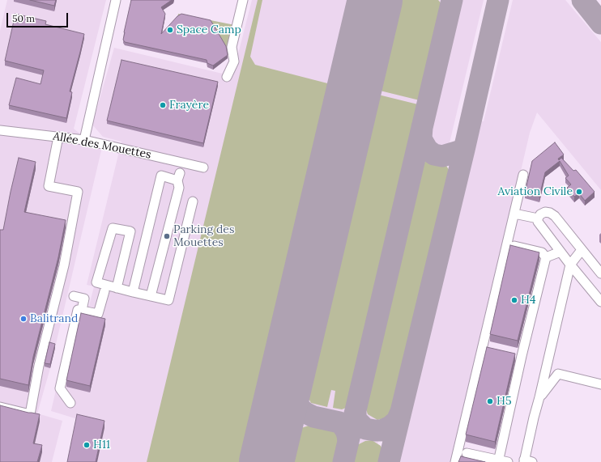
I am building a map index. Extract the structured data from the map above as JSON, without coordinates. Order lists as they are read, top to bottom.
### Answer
{
  "streets": {
    "street": ["Allée des Mouettes"]
  },
  "places": [
    "Space Camp",
    "Frayère",
    "Aviation Civile",
    "Parking des Mouettes",
    "H4",
    "Balitrand",
    "H5",
    "H11"
  ],
  "scale_bar": "50 m"
}
